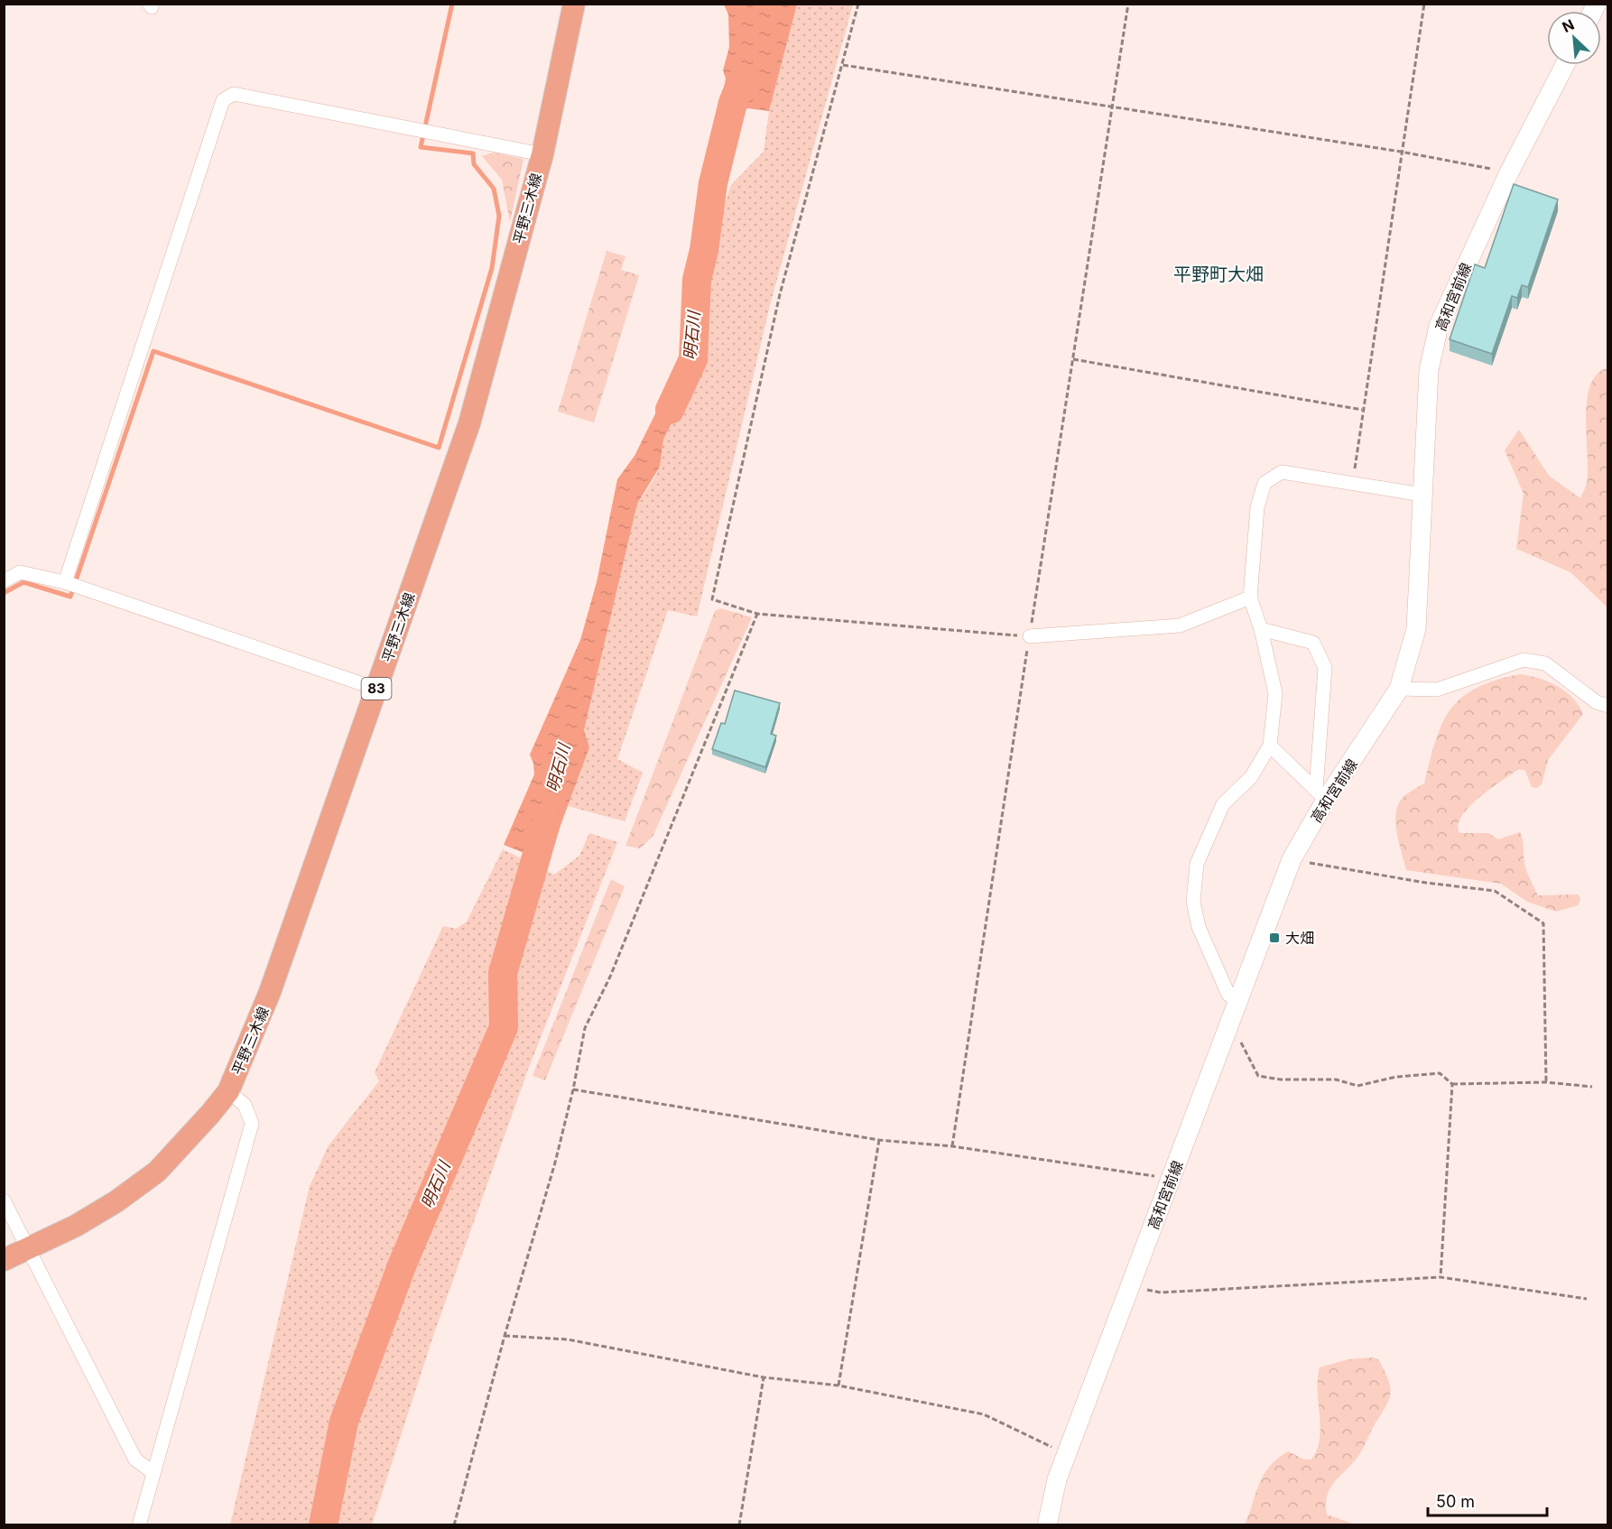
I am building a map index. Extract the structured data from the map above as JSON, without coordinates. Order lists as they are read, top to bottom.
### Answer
{
  "streets": {
    "main road": ["平野三木線", "83"],
    "street": ["高和宮前線"]
  },
  "districts": ["平野町大畑"],
  "water": ["明石川"],
  "places": {
    "transit": ["大畑"]
  },
  "scale_bar": "50 m",
  "north": "top left"
}
